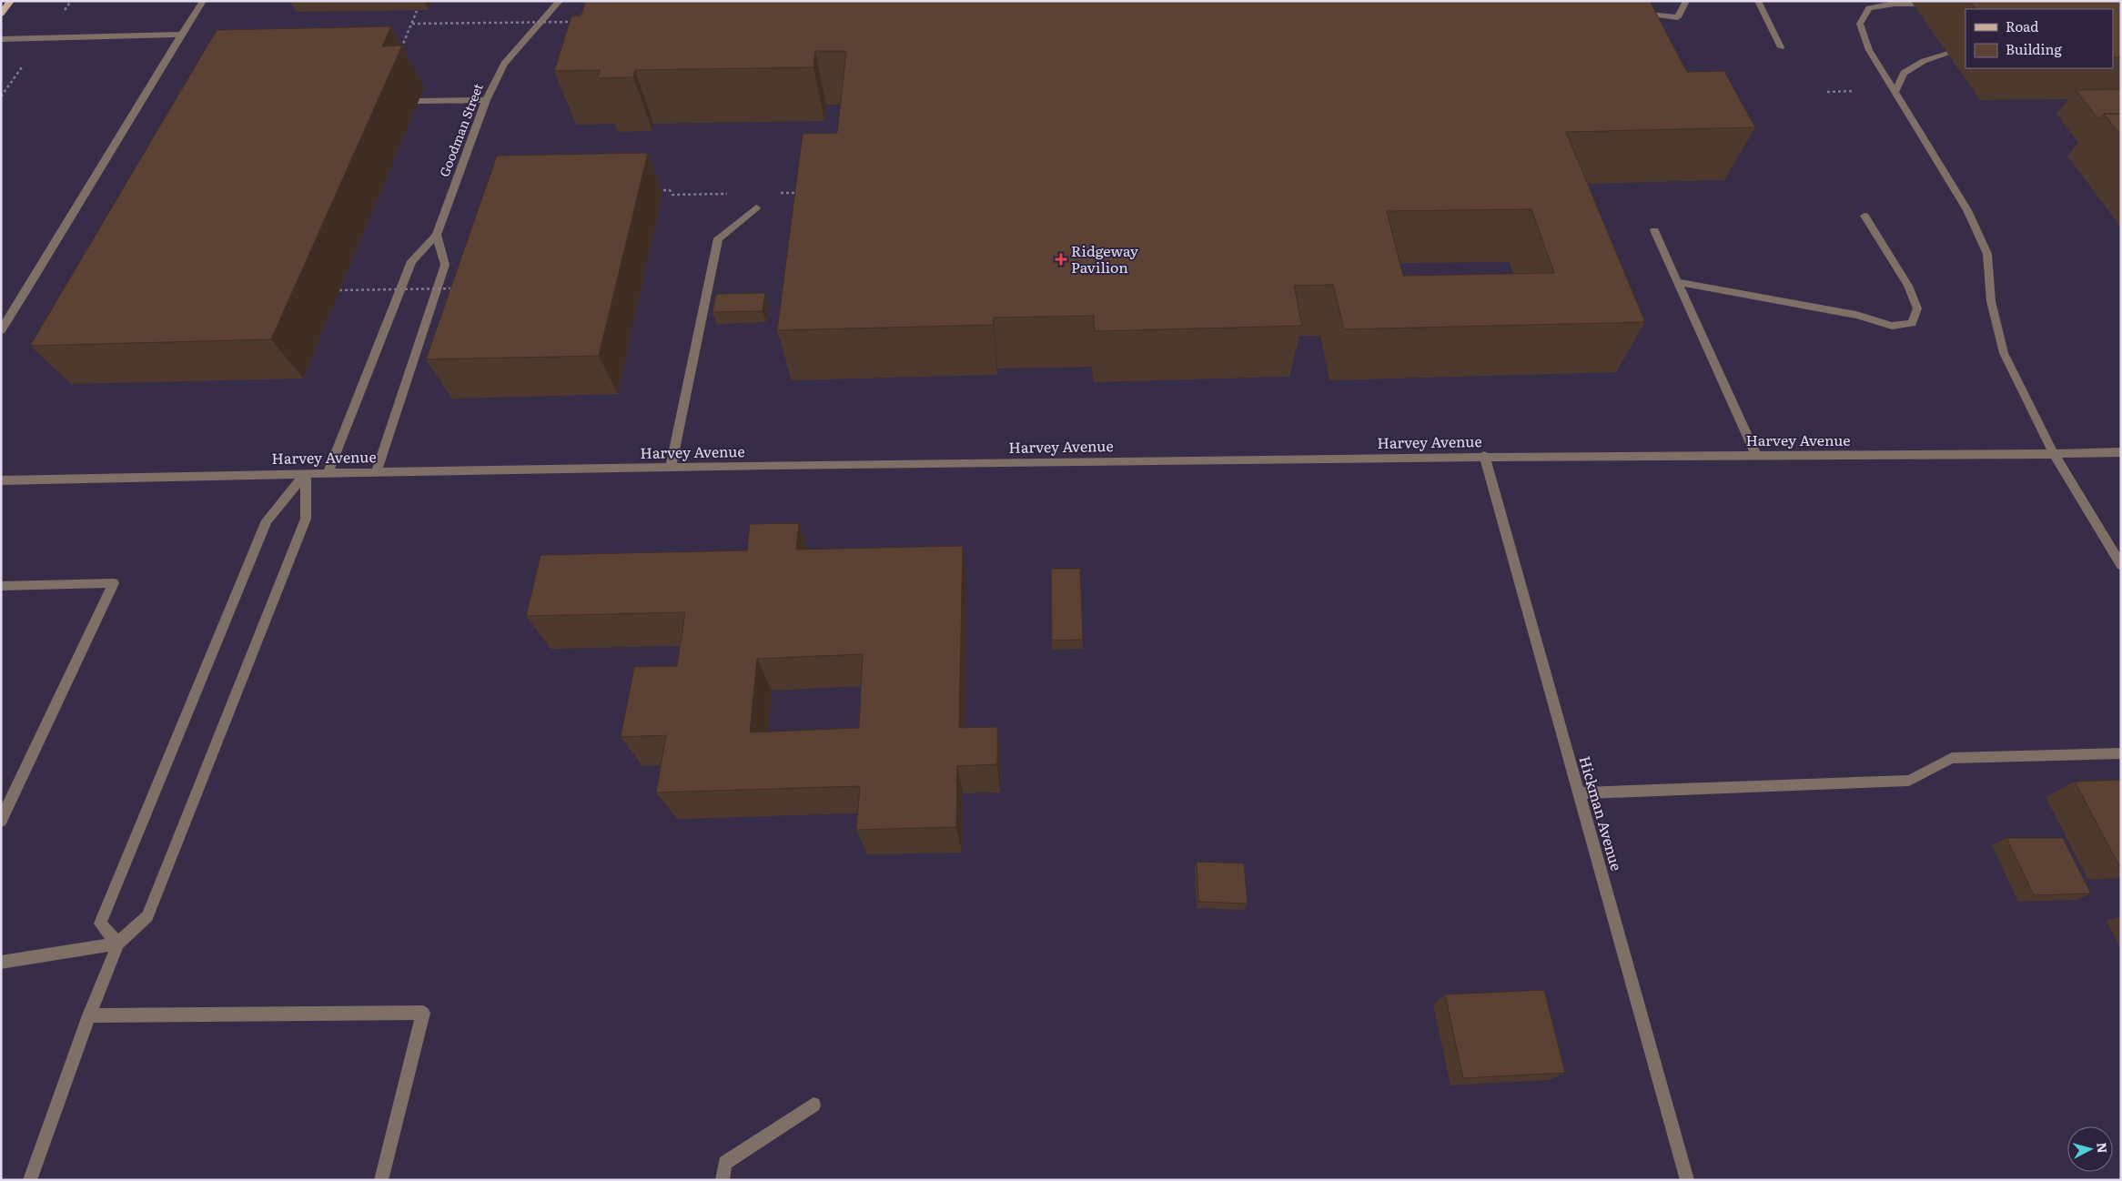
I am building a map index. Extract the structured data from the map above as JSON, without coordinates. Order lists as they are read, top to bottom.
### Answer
{
  "streets": {
    "street": ["Goodman Street", "Harvey Avenue", "Hickman Avenue"]
  },
  "crossings": [
    ["Goodman Street", "Harvey Avenue"],
    ["Harvey Avenue", "Hickman Avenue"]
  ],
  "places": {
    "health": ["Ridgeway Pavilion"]
  },
  "legend": ["Road", "Building"],
  "north": "right"
}
